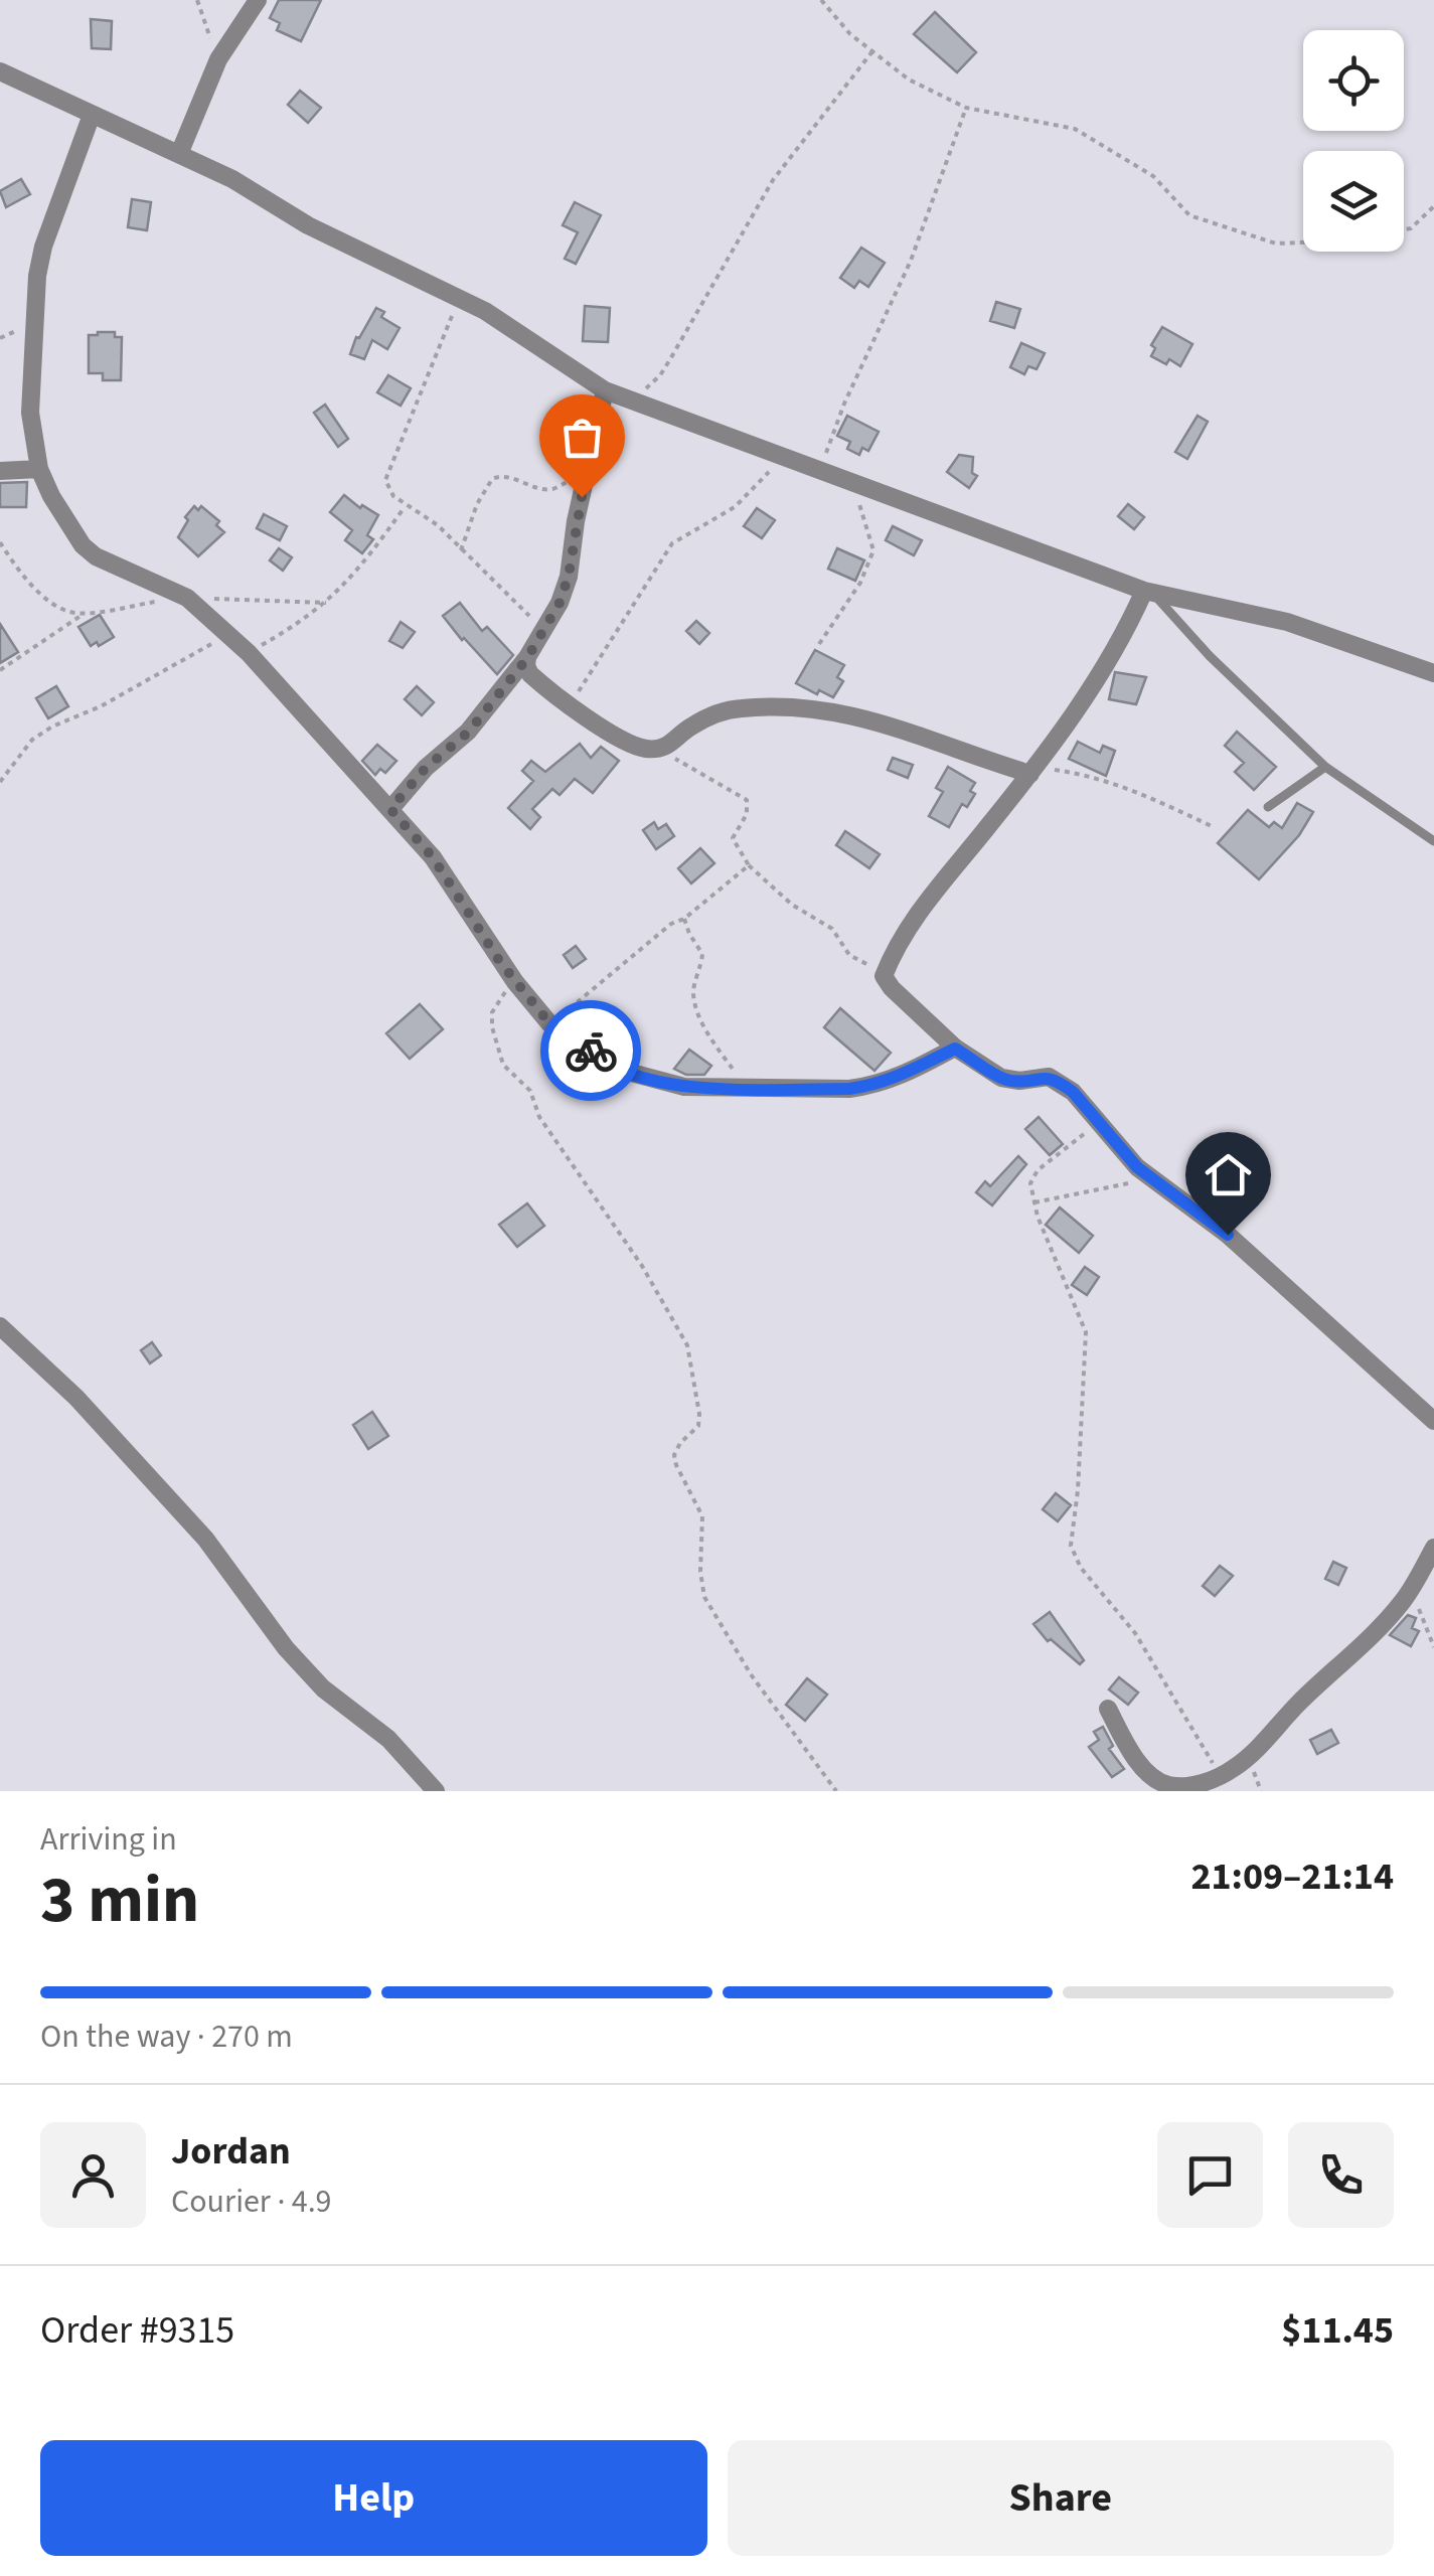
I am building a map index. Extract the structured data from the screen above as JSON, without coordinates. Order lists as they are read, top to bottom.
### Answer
{
  "page": {
    "heading": ["3 min", "Arriving in", "21:09–21:14"],
    "panel": [
      "Jordan",
      "Courier · 4.9",
      "Order #9315",
      "$11.45"
    ],
    "bar": "On the way · 270 m",
    "buttons": ["Help", "Share"]
  }
}
